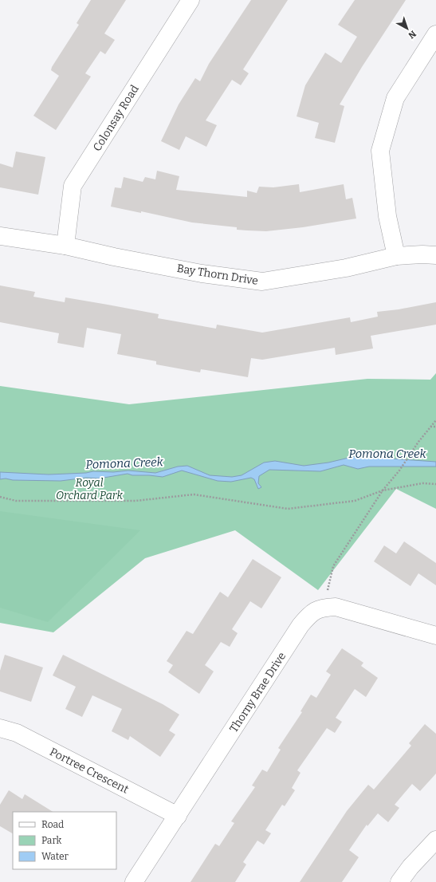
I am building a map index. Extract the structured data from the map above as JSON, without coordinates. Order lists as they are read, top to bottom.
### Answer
{
  "streets": {
    "street": [
      "Colonsay Road",
      "Bay Thorn Drive",
      "Thorny Brae Drive",
      "Portree Crescent"
    ]
  },
  "crossings": [
    ["Colonsay Road", "Bay Thorn Drive"],
    ["Thorny Brae Drive", "Portree Crescent"]
  ],
  "water": ["Pomona Creek"],
  "parks": ["Royal Orchard Park"],
  "legend": ["Road", "Park", "Water"],
  "north": "bottom right"
}
